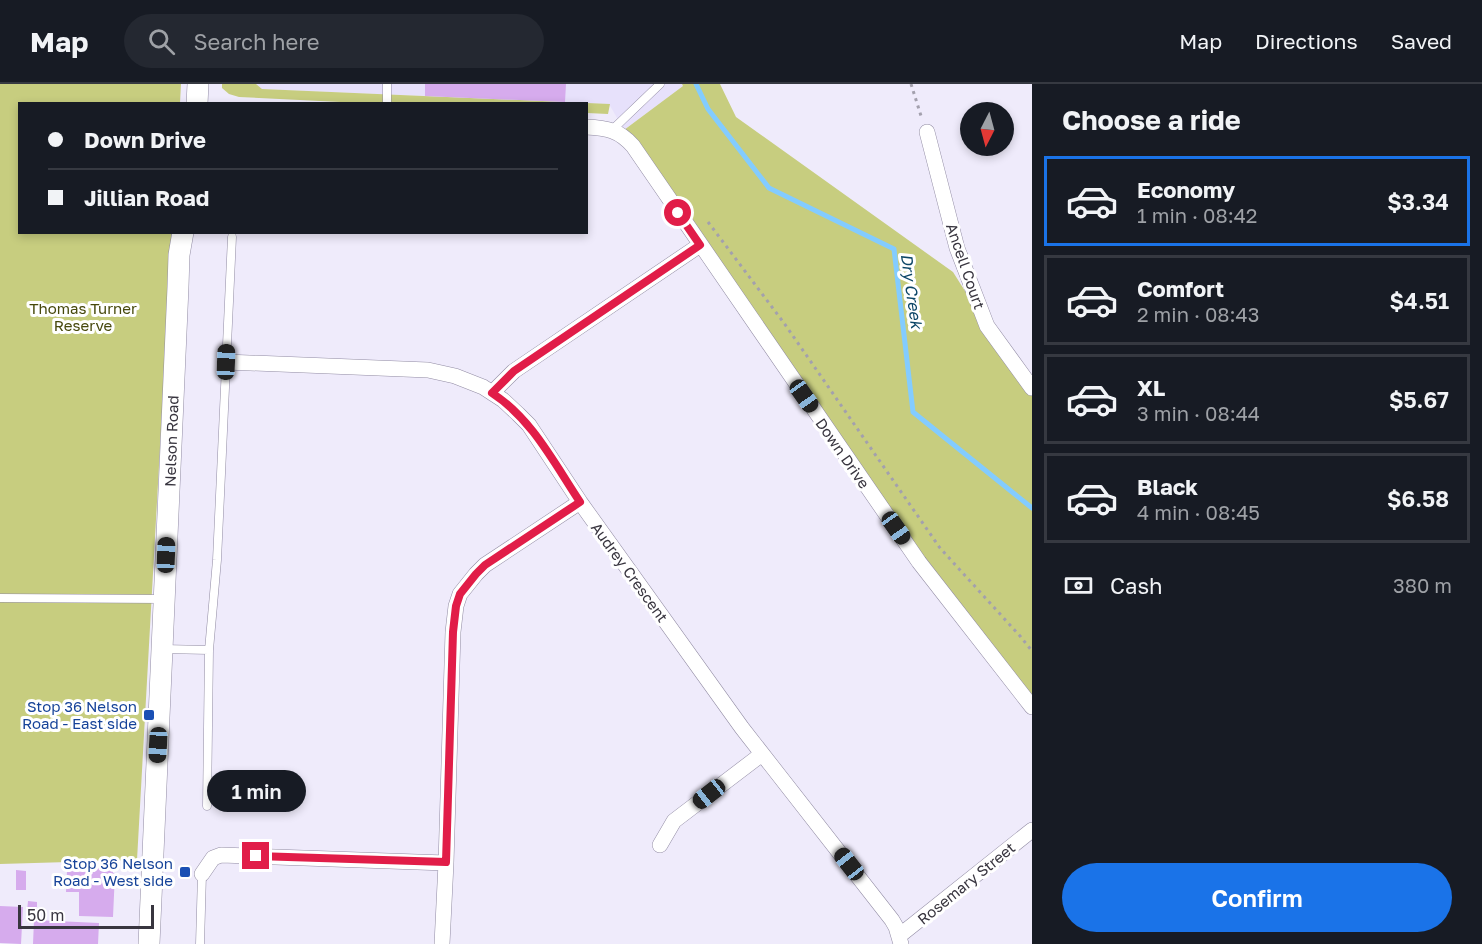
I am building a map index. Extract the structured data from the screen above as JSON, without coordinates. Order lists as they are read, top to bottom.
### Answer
{
  "streets": {
    "main road": ["Nelson Road"],
    "street": [
      "Ancell Court",
      "Down Drive",
      "Audrey Crescent",
      "Rosemary Street"
    ]
  },
  "crossings": [
    ["Audrey Crescent", "Rosemary Street"]
  ],
  "water": ["Dry Creek"],
  "parks": ["Thomas Turner Reserve"],
  "places": {
    "transit": ["Stop 36 Nelson Road - East side", "Stop 36 Nelson Road - West side"]
  },
  "scale_bar": "50 m",
  "north": "bottom",
  "page": {
    "header": "Map",
    "search": "Search here",
    "nav": ["Map", "Directions", "Saved"],
    "heading": "Choose a ride",
    "banner": ["Down Drive", "Jillian Road"],
    "list": [
      {
        "name": "Economy",
        "note": "1 min · 08:42",
        "value": "$3.34"
      },
      {
        "name": "Comfort",
        "note": "2 min · 08:43",
        "value": "$4.51"
      },
      {
        "name": "XL",
        "note": "3 min · 08:44",
        "value": "$5.67"
      },
      {
        "name": "Black",
        "note": "4 min · 08:45",
        "value": "$6.58"
      }
    ],
    "pay": ["Cash", "380 m"],
    "bubble": "1 min",
    "buttons": "Confirm",
    "scale": "50 m"
  }
}
